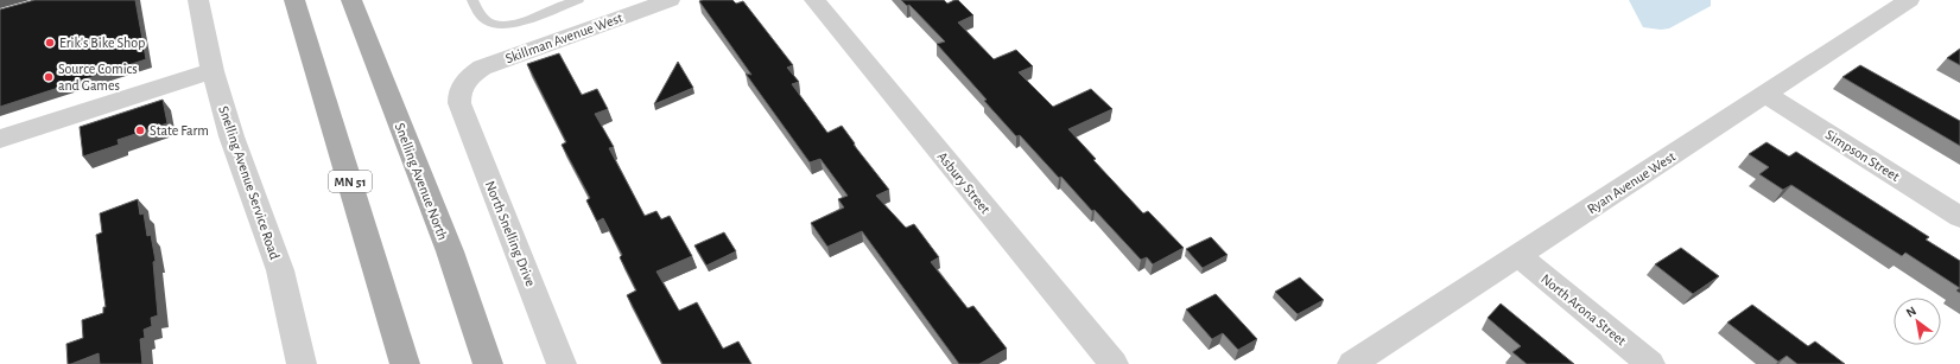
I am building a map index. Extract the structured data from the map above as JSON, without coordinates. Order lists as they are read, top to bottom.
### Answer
{
  "streets": {
    "main road": ["MN 51", "Snelling Avenue North"],
    "street": [
      "Skillman Avenue West",
      "Simpson Street",
      "Snelling Avenue Service Road",
      "Asbury Street",
      "Ryan Avenue West",
      "North Snelling Drive",
      "North Arona Street"
    ]
  },
  "crossings": [
    ["Skillman Avenue West", "North Snelling Drive"],
    ["Simpson Street", "Ryan Avenue West"],
    ["Ryan Avenue West", "North Arona Street"]
  ],
  "places": ["Erik's Bike Shop", "Source Comics and Games", "State Farm"],
  "north": "top left"
}
